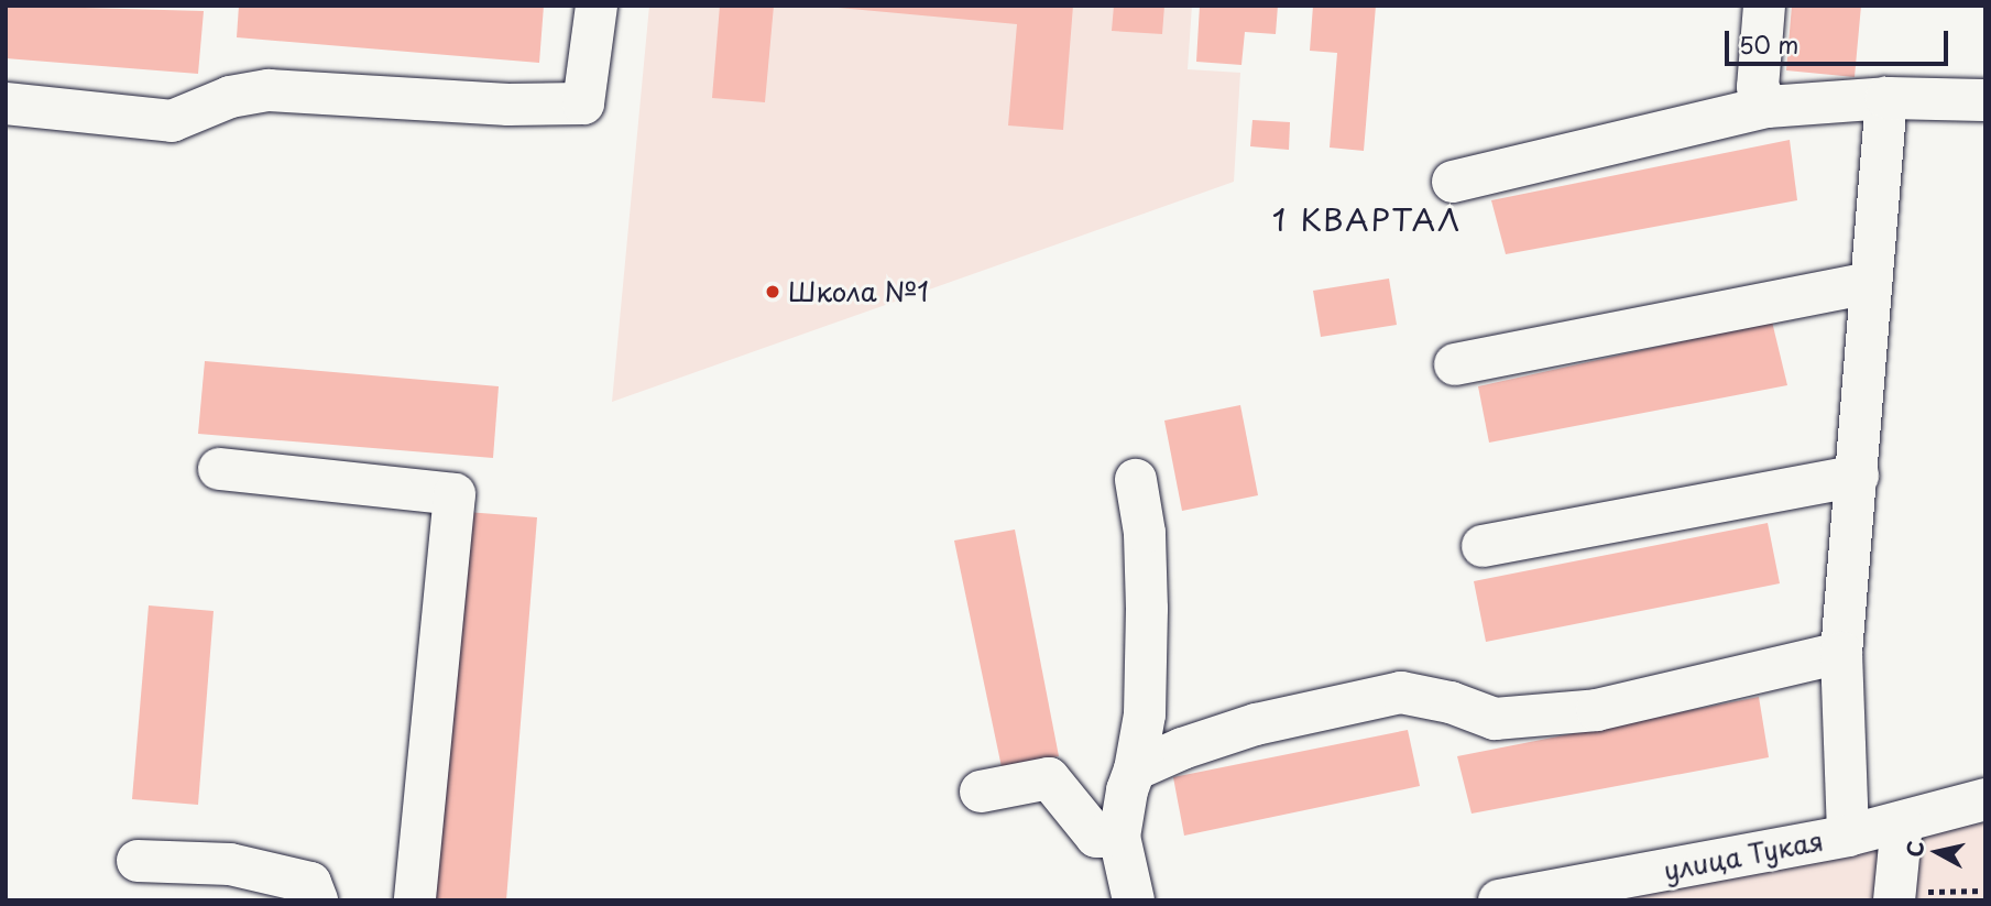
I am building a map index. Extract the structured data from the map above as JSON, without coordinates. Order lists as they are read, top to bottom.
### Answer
{
  "streets": {
    "street": ["улица Тукая"]
  },
  "districts": ["1 КВАРТАЛ"],
  "places": ["Школа №1"],
  "scale_bar": "50 m",
  "north": "left"
}
